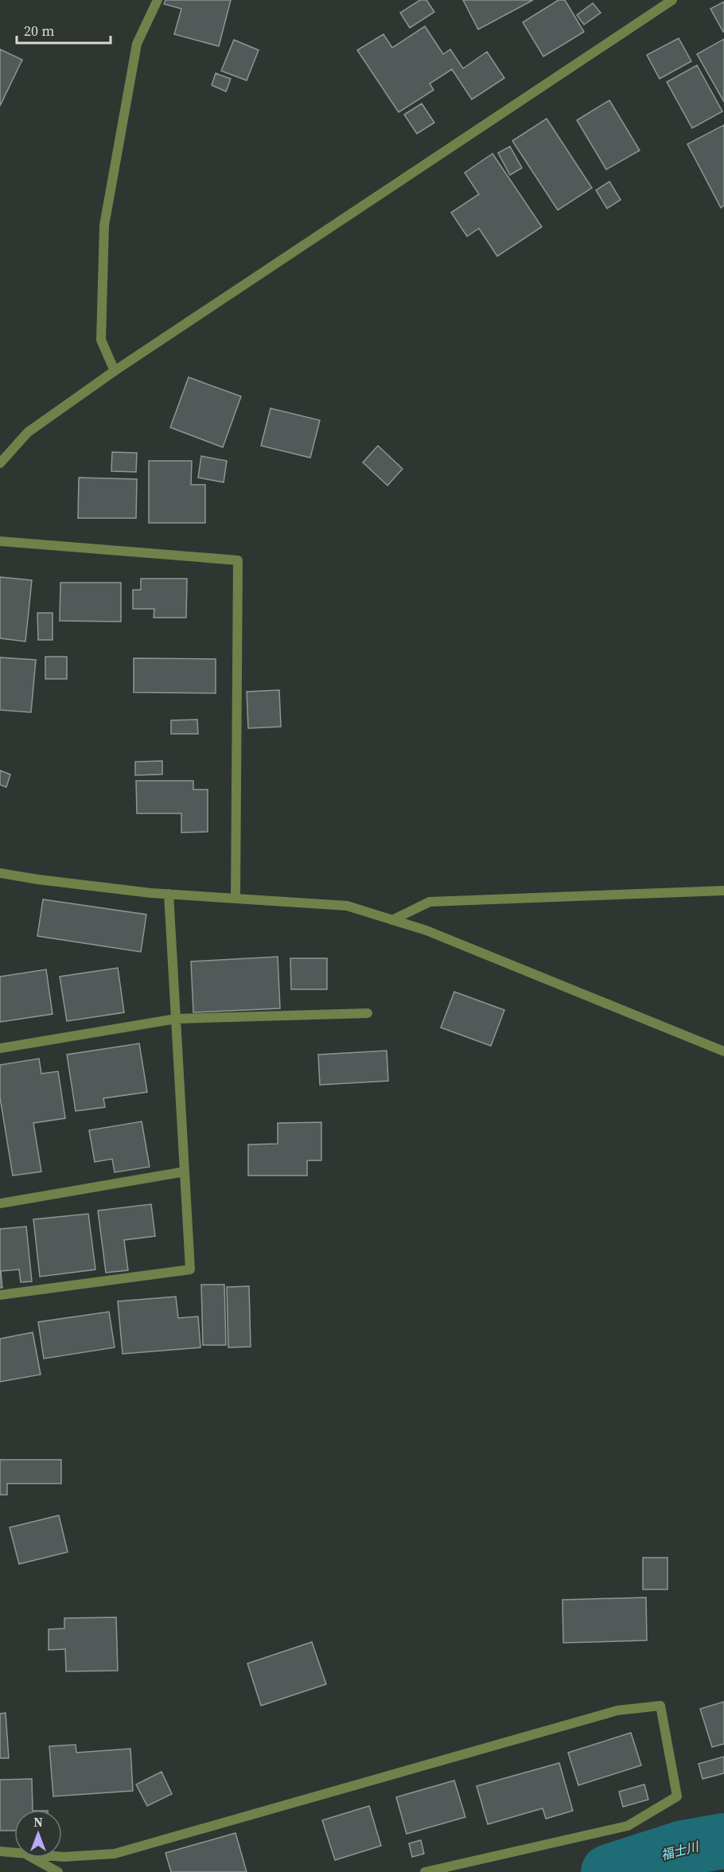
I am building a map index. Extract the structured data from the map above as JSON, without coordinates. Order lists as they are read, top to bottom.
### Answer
{
  "water": ["福士川"],
  "scale_bar": "20 m",
  "north": "top"
}
